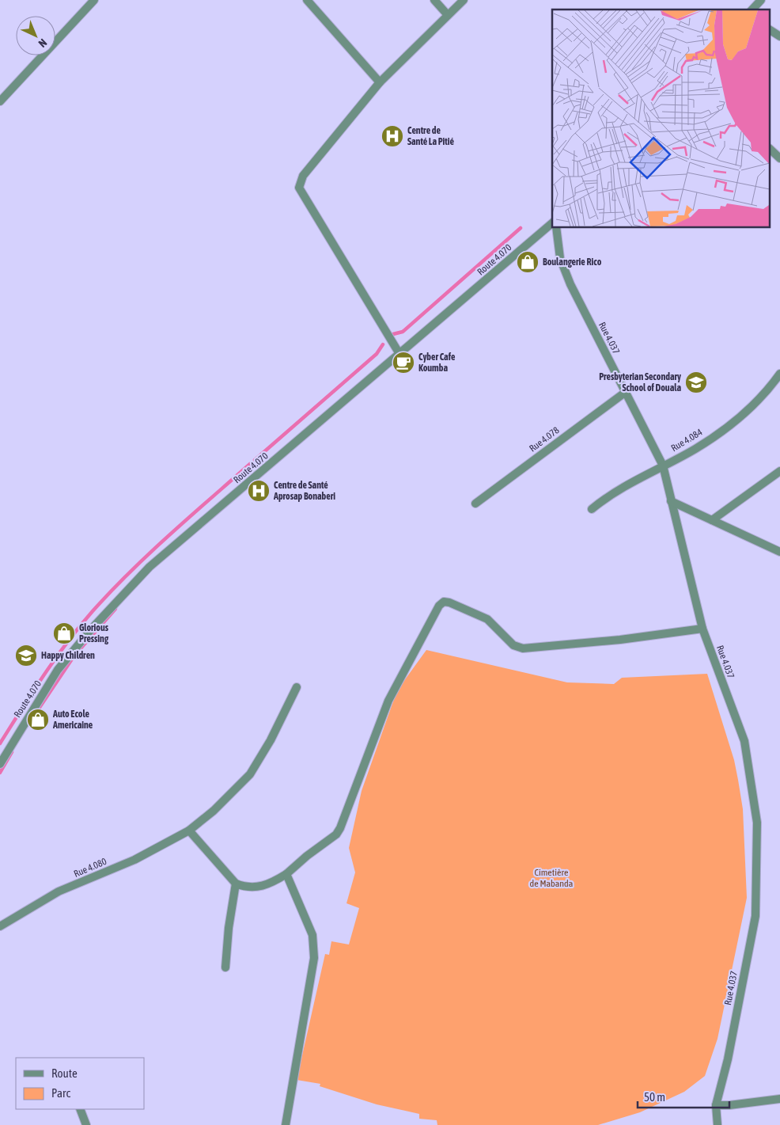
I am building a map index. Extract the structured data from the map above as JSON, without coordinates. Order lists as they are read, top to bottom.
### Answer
{
  "streets": {
    "street": [
      "Route 4.070",
      "Rue 4.037",
      "Rue 4.078",
      "Rue 4.084",
      "Rue 4.080"
    ]
  },
  "crossings": [
    ["Rue 4.037", "Rue 4.078"],
    ["Rue 4.037", "Rue 4.084"]
  ],
  "parks": ["Cimetière de Mabanda"],
  "places": {
    "hospital": ["Centre de Santé La Pitié", "Centre de Santé Aprosap Bonaberi"],
    "shop": ["Boulangerie Rico", "Glorious Pressing", "Auto Ecole Americaine"],
    "cafe": ["Cyber Cafe Koumba"],
    "school or university": ["Presbyterian Secondary School of Douala", "Happy Children"]
  },
  "legend": ["Route", "Parc"],
  "scale_bar": "50 m",
  "north": "bottom right"
}
